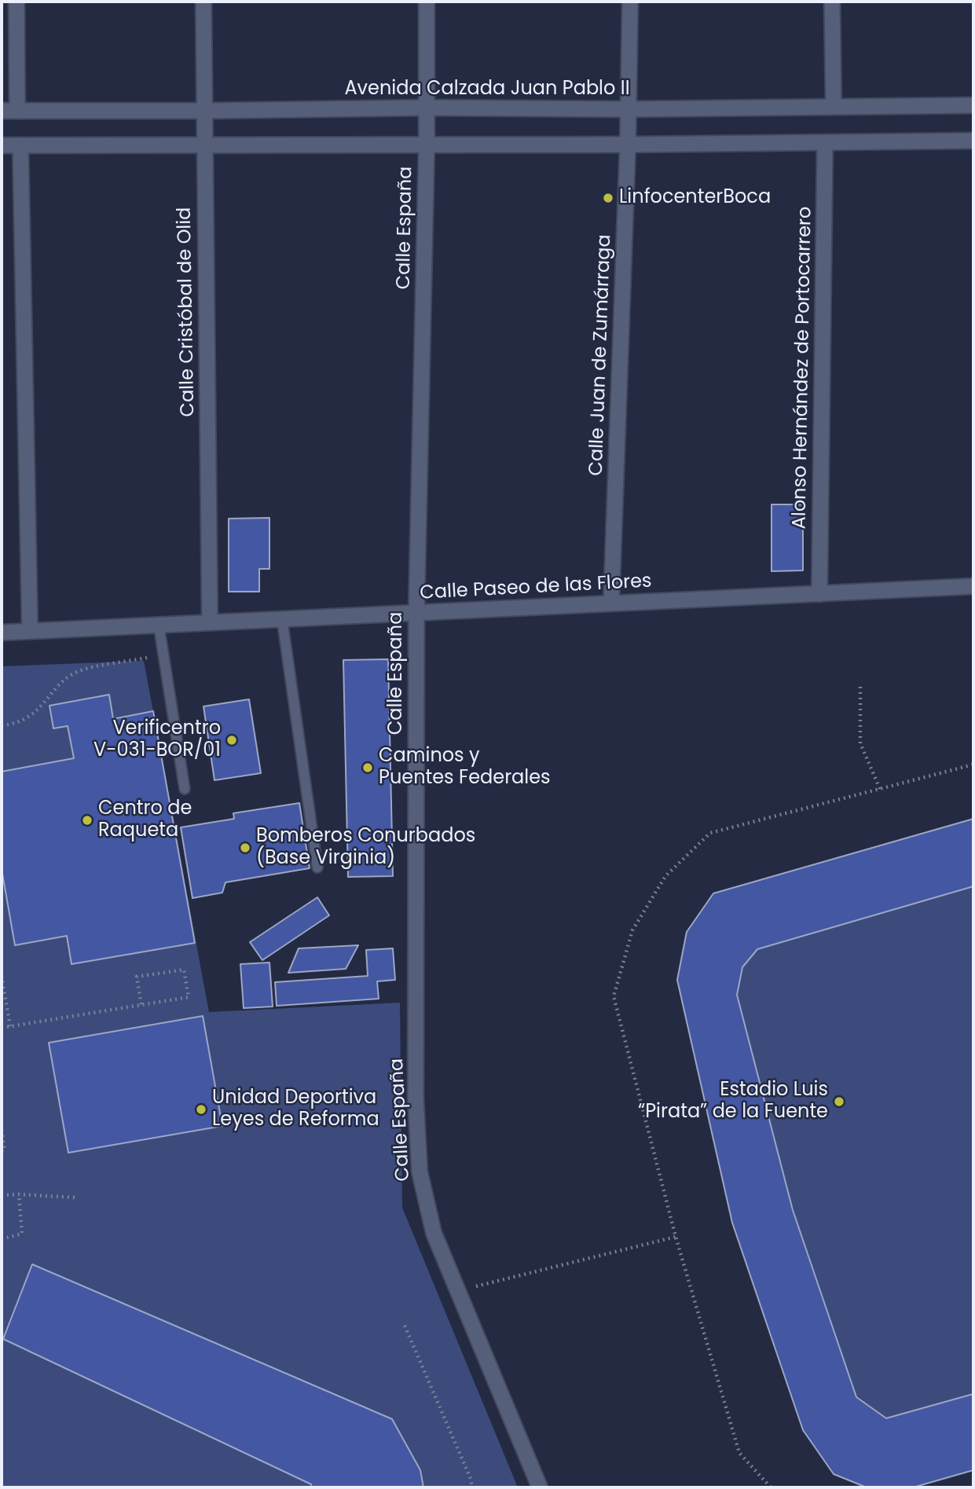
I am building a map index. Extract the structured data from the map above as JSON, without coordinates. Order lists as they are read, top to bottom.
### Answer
{
  "streets": {
    "street": [
      "Avenida Calzada Juan Pablo II",
      "Calle España",
      "Calle Cristóbal de Olid",
      "Calle Juan de Zumárraga",
      "Alonso Hernández de Portocarrero",
      "Calle Paseo de las Flores"
    ]
  },
  "crossings": [
    ["Avenida Calzada Juan Pablo II", "Calle España"],
    ["Avenida Calzada Juan Pablo II", "Calle Cristóbal de Olid"],
    ["Avenida Calzada Juan Pablo II", "Calle Juan de Zumárraga"],
    ["Calle España", "Calle Paseo de las Flores"],
    ["Calle Cristóbal de Olid", "Calle Paseo de las Flores"],
    ["Calle Juan de Zumárraga", "Calle Paseo de las Flores"],
    ["Alonso Hernández de Portocarrero", "Calle Paseo de las Flores"]
  ],
  "places": [
    "LinfocenterBoca",
    "Verificentro V-031-BOR/01",
    "Caminos y Puentes Federales",
    "Centro de Raqueta",
    "Bomberos Conurbados (Base Virginia)",
    "Estadio Luis “Pirata” de la Fuente",
    "Unidad Deportiva Leyes de Reforma"
  ]
}
